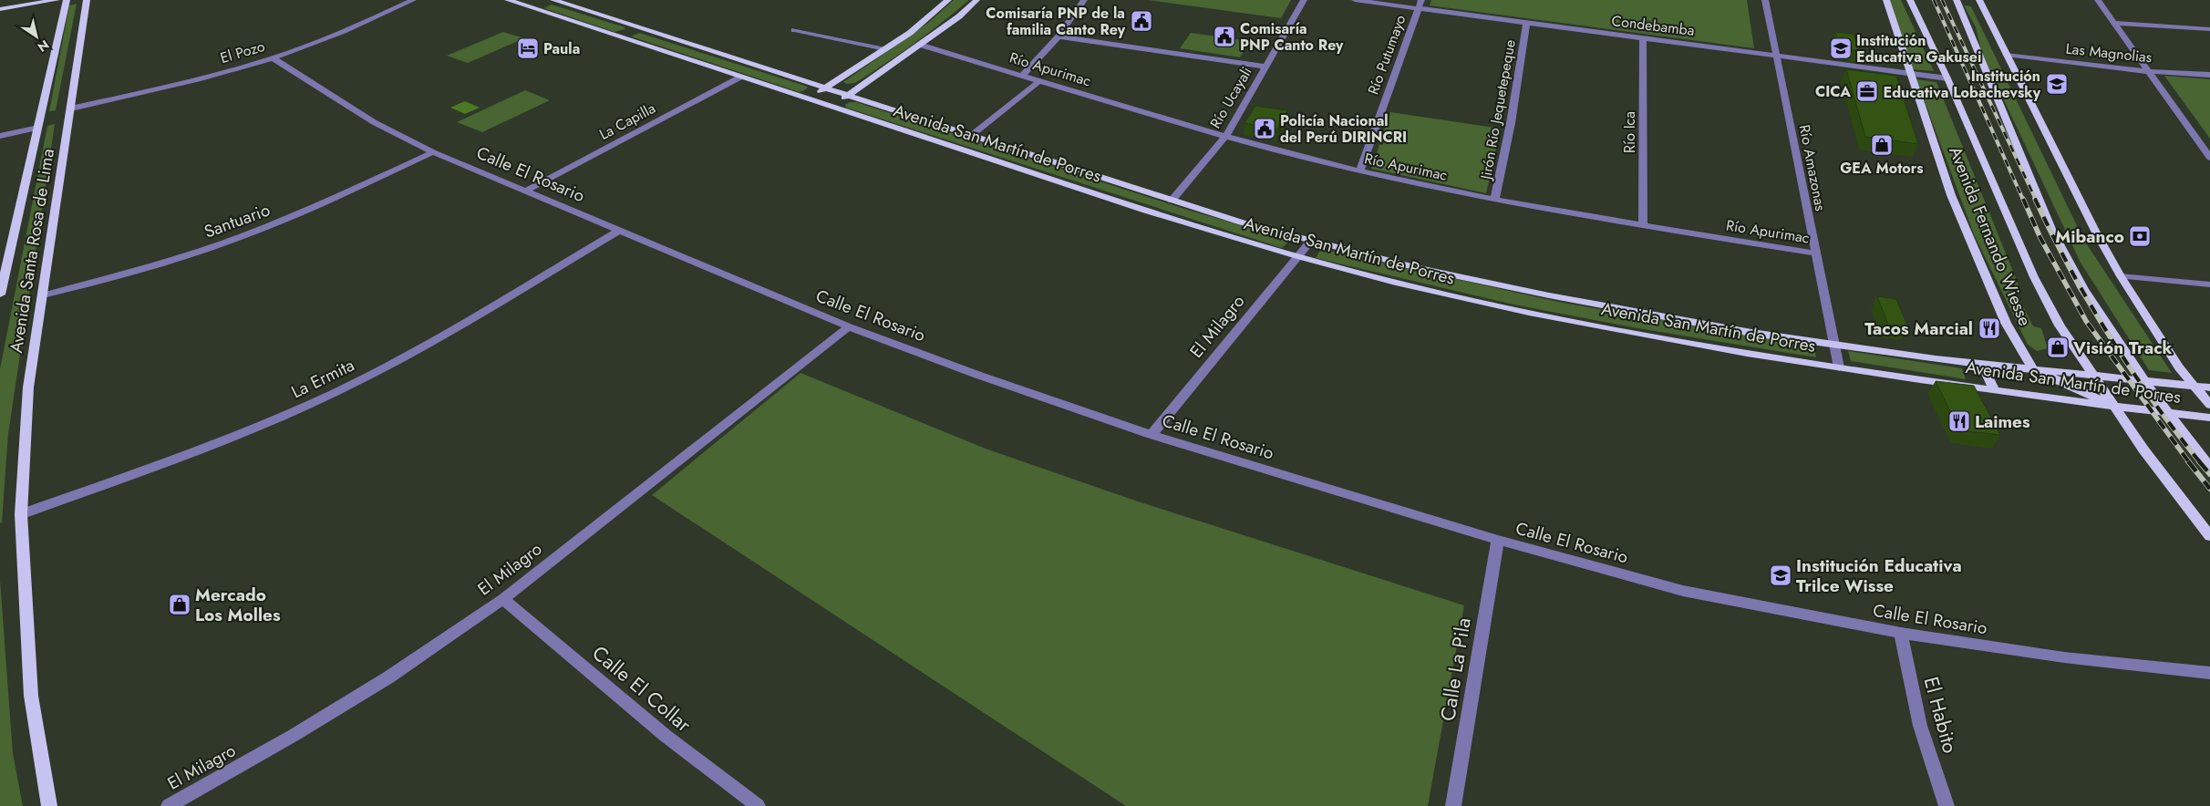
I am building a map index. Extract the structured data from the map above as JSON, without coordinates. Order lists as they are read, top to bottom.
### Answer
{
  "streets": {
    "main road": ["Avenida San Martín de Porres", "Avenida Fernando Wiesse", "Avenida Santa Rosa de Lima"],
    "street": [
      "Condebamba",
      "El Pozo",
      "Las Magnolias",
      "Río Putumayo",
      "Río Apurimac",
      "Río Ucayali",
      "Jirón Río Jequetepeque",
      "La Capilla",
      "Río Ica",
      "Río Amazonas",
      "Calle El Rosario",
      "Santuario",
      "El Milagro",
      "La Ermita",
      "Calle La Pila",
      "Calle El Collar",
      "El Habito"
    ]
  },
  "crossings": [
    ["Condebamba", "Río Putumayo"],
    ["Condebamba", "Jirón Río Jequetepeque"],
    ["Condebamba", "Río Ica"],
    ["Condebamba", "Río Amazonas"],
    ["Condebamba", "Avenida Fernando Wiesse"],
    ["El Pozo", "Calle El Rosario"],
    ["El Pozo", "Avenida Santa Rosa de Lima"],
    ["Río Putumayo", "Río Apurimac"],
    ["Río Apurimac", "Río Ucayali"],
    ["Río Apurimac", "Jirón Río Jequetepeque"],
    ["Río Apurimac", "Río Ica"],
    ["Río Apurimac", "Río Amazonas"],
    ["Río Ucayali", "Avenida San Martín de Porres"],
    ["La Capilla", "Avenida San Martín de Porres"],
    ["La Capilla", "Calle El Rosario"],
    ["Avenida San Martín de Porres", "Río Amazonas"],
    ["Avenida San Martín de Porres", "Avenida Fernando Wiesse"],
    ["Avenida San Martín de Porres", "El Milagro"],
    ["Calle El Rosario", "Santuario"],
    ["Calle El Rosario", "El Milagro"],
    ["Calle El Rosario", "La Ermita"],
    ["Calle El Rosario", "Calle La Pila"],
    ["Calle El Rosario", "El Habito"],
    ["Santuario", "Avenida Santa Rosa de Lima"],
    ["Avenida Santa Rosa de Lima", "La Ermita"],
    ["El Milagro", "Calle El Collar"]
  ],
  "places": {
    "public building": ["Comisaría PNP de la familia Canto Rey", "Comisaría PNP Canto Rey", "Policía Nacional del Perú DIRINCRI"],
    "hotel": ["Paula"],
    "school or university": ["Institución Educativa Gakusei", "Institución Educativa Lobachevsky", "Institución Educativa Trilce Wisse"],
    "office": ["CICA"],
    "shop": ["GEA Motors", "Visión Track", "Mercado Los Molles"],
    "bank": ["Mibanco"],
    "restaurant": ["Tacos Marcial", "Laimes"]
  },
  "north": "bottom right"
}
